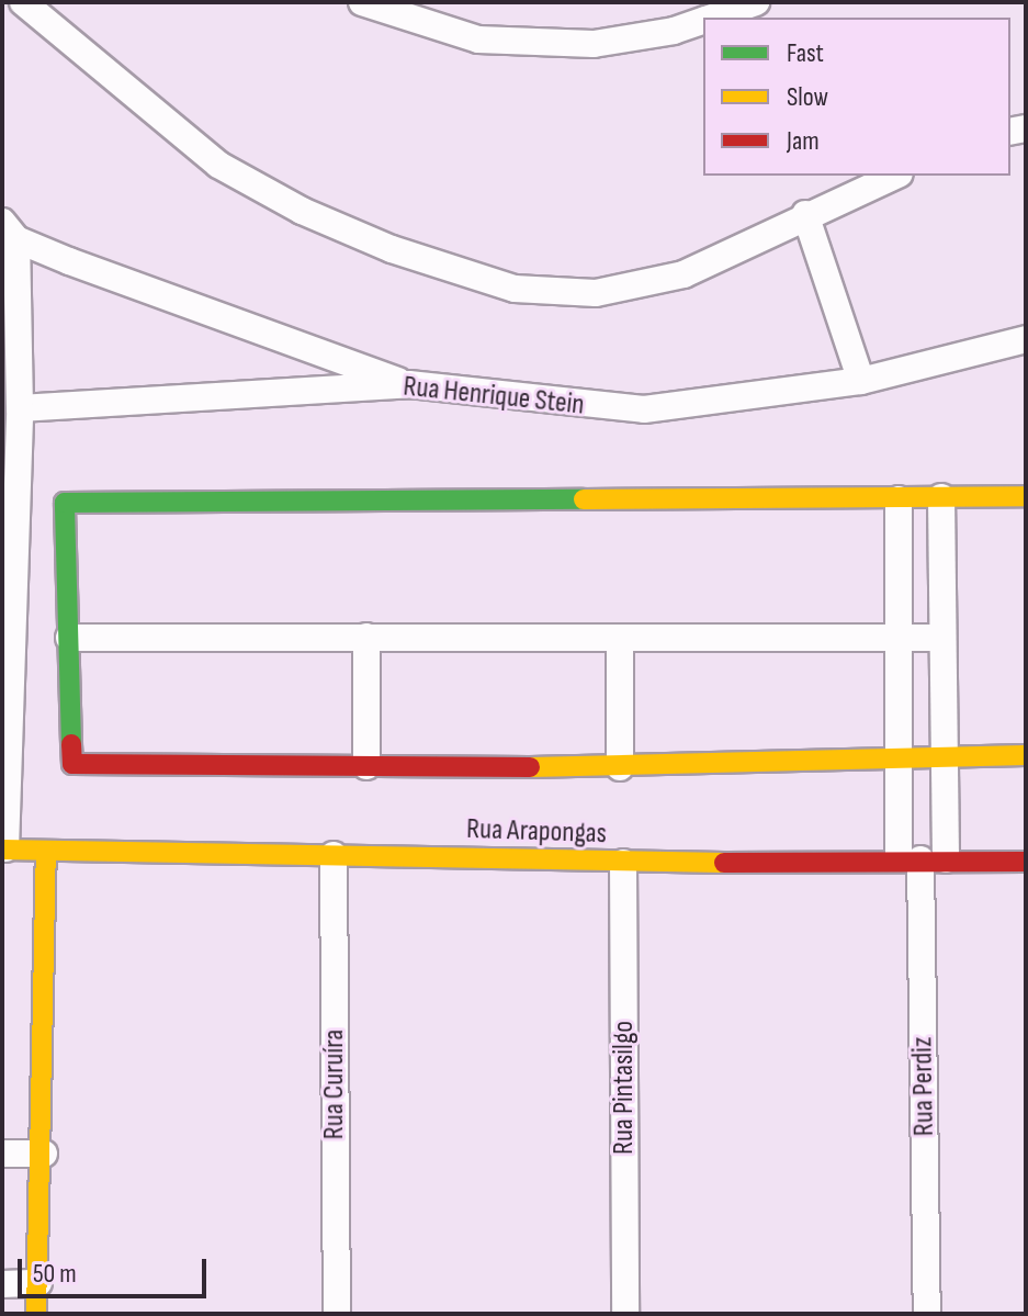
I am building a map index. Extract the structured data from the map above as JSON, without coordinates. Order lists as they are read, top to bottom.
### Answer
{
  "streets": {
    "street": [
      "Rua Henrique Stein",
      "Rua Arapongas",
      "Rua Curuíra",
      "Rua Perdiz",
      "Rua Pintasilgo"
    ]
  },
  "crossings": [
    ["Rua Arapongas", "Rua Curuíra"],
    ["Rua Arapongas", "Rua Perdiz"],
    ["Rua Arapongas", "Rua Pintasilgo"]
  ],
  "legend": ["Fast", "Slow", "Jam"],
  "scale_bar": "50 m"
}
